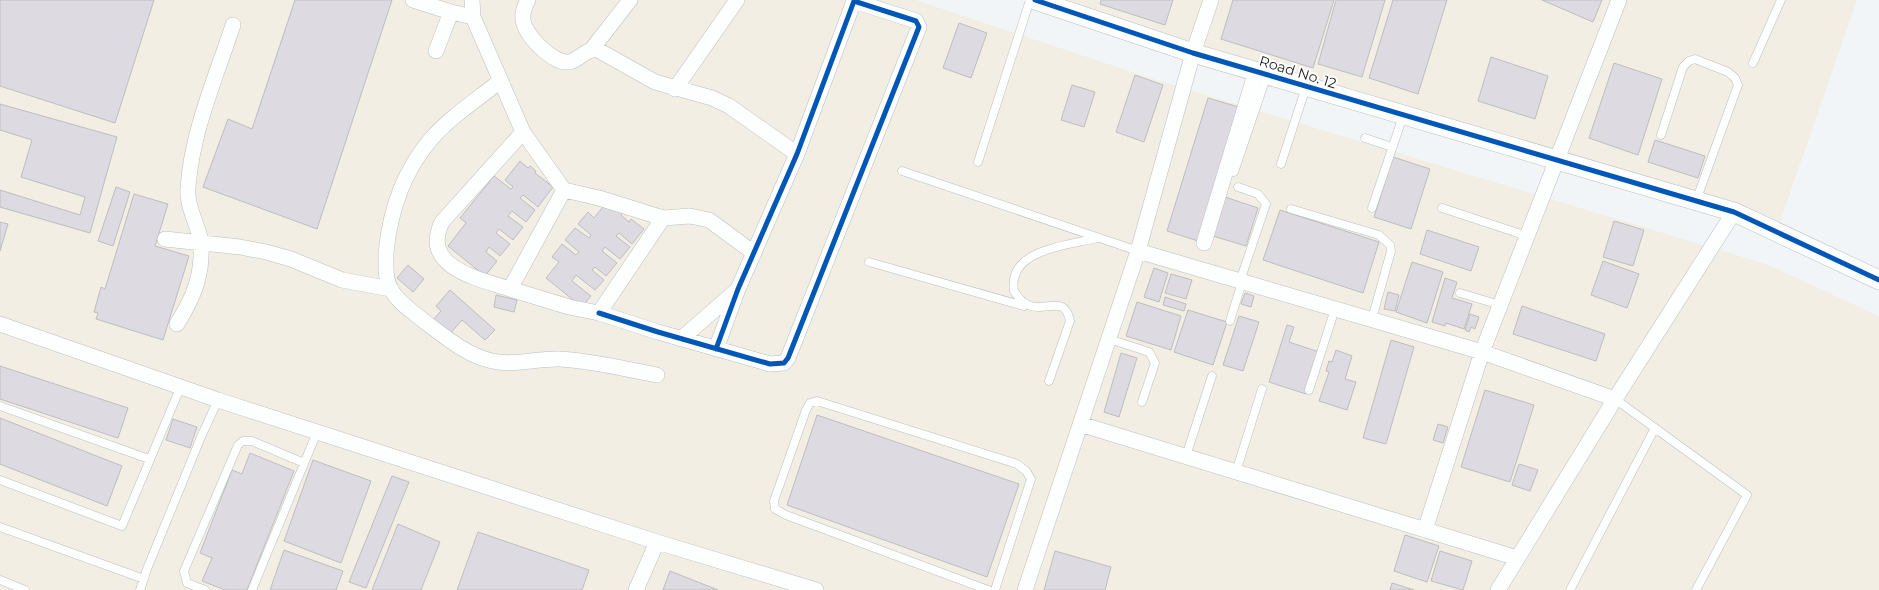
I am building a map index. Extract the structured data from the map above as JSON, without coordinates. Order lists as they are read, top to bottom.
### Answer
{
  "streets": {
    "street": ["Road No. 12"]
  }
}
